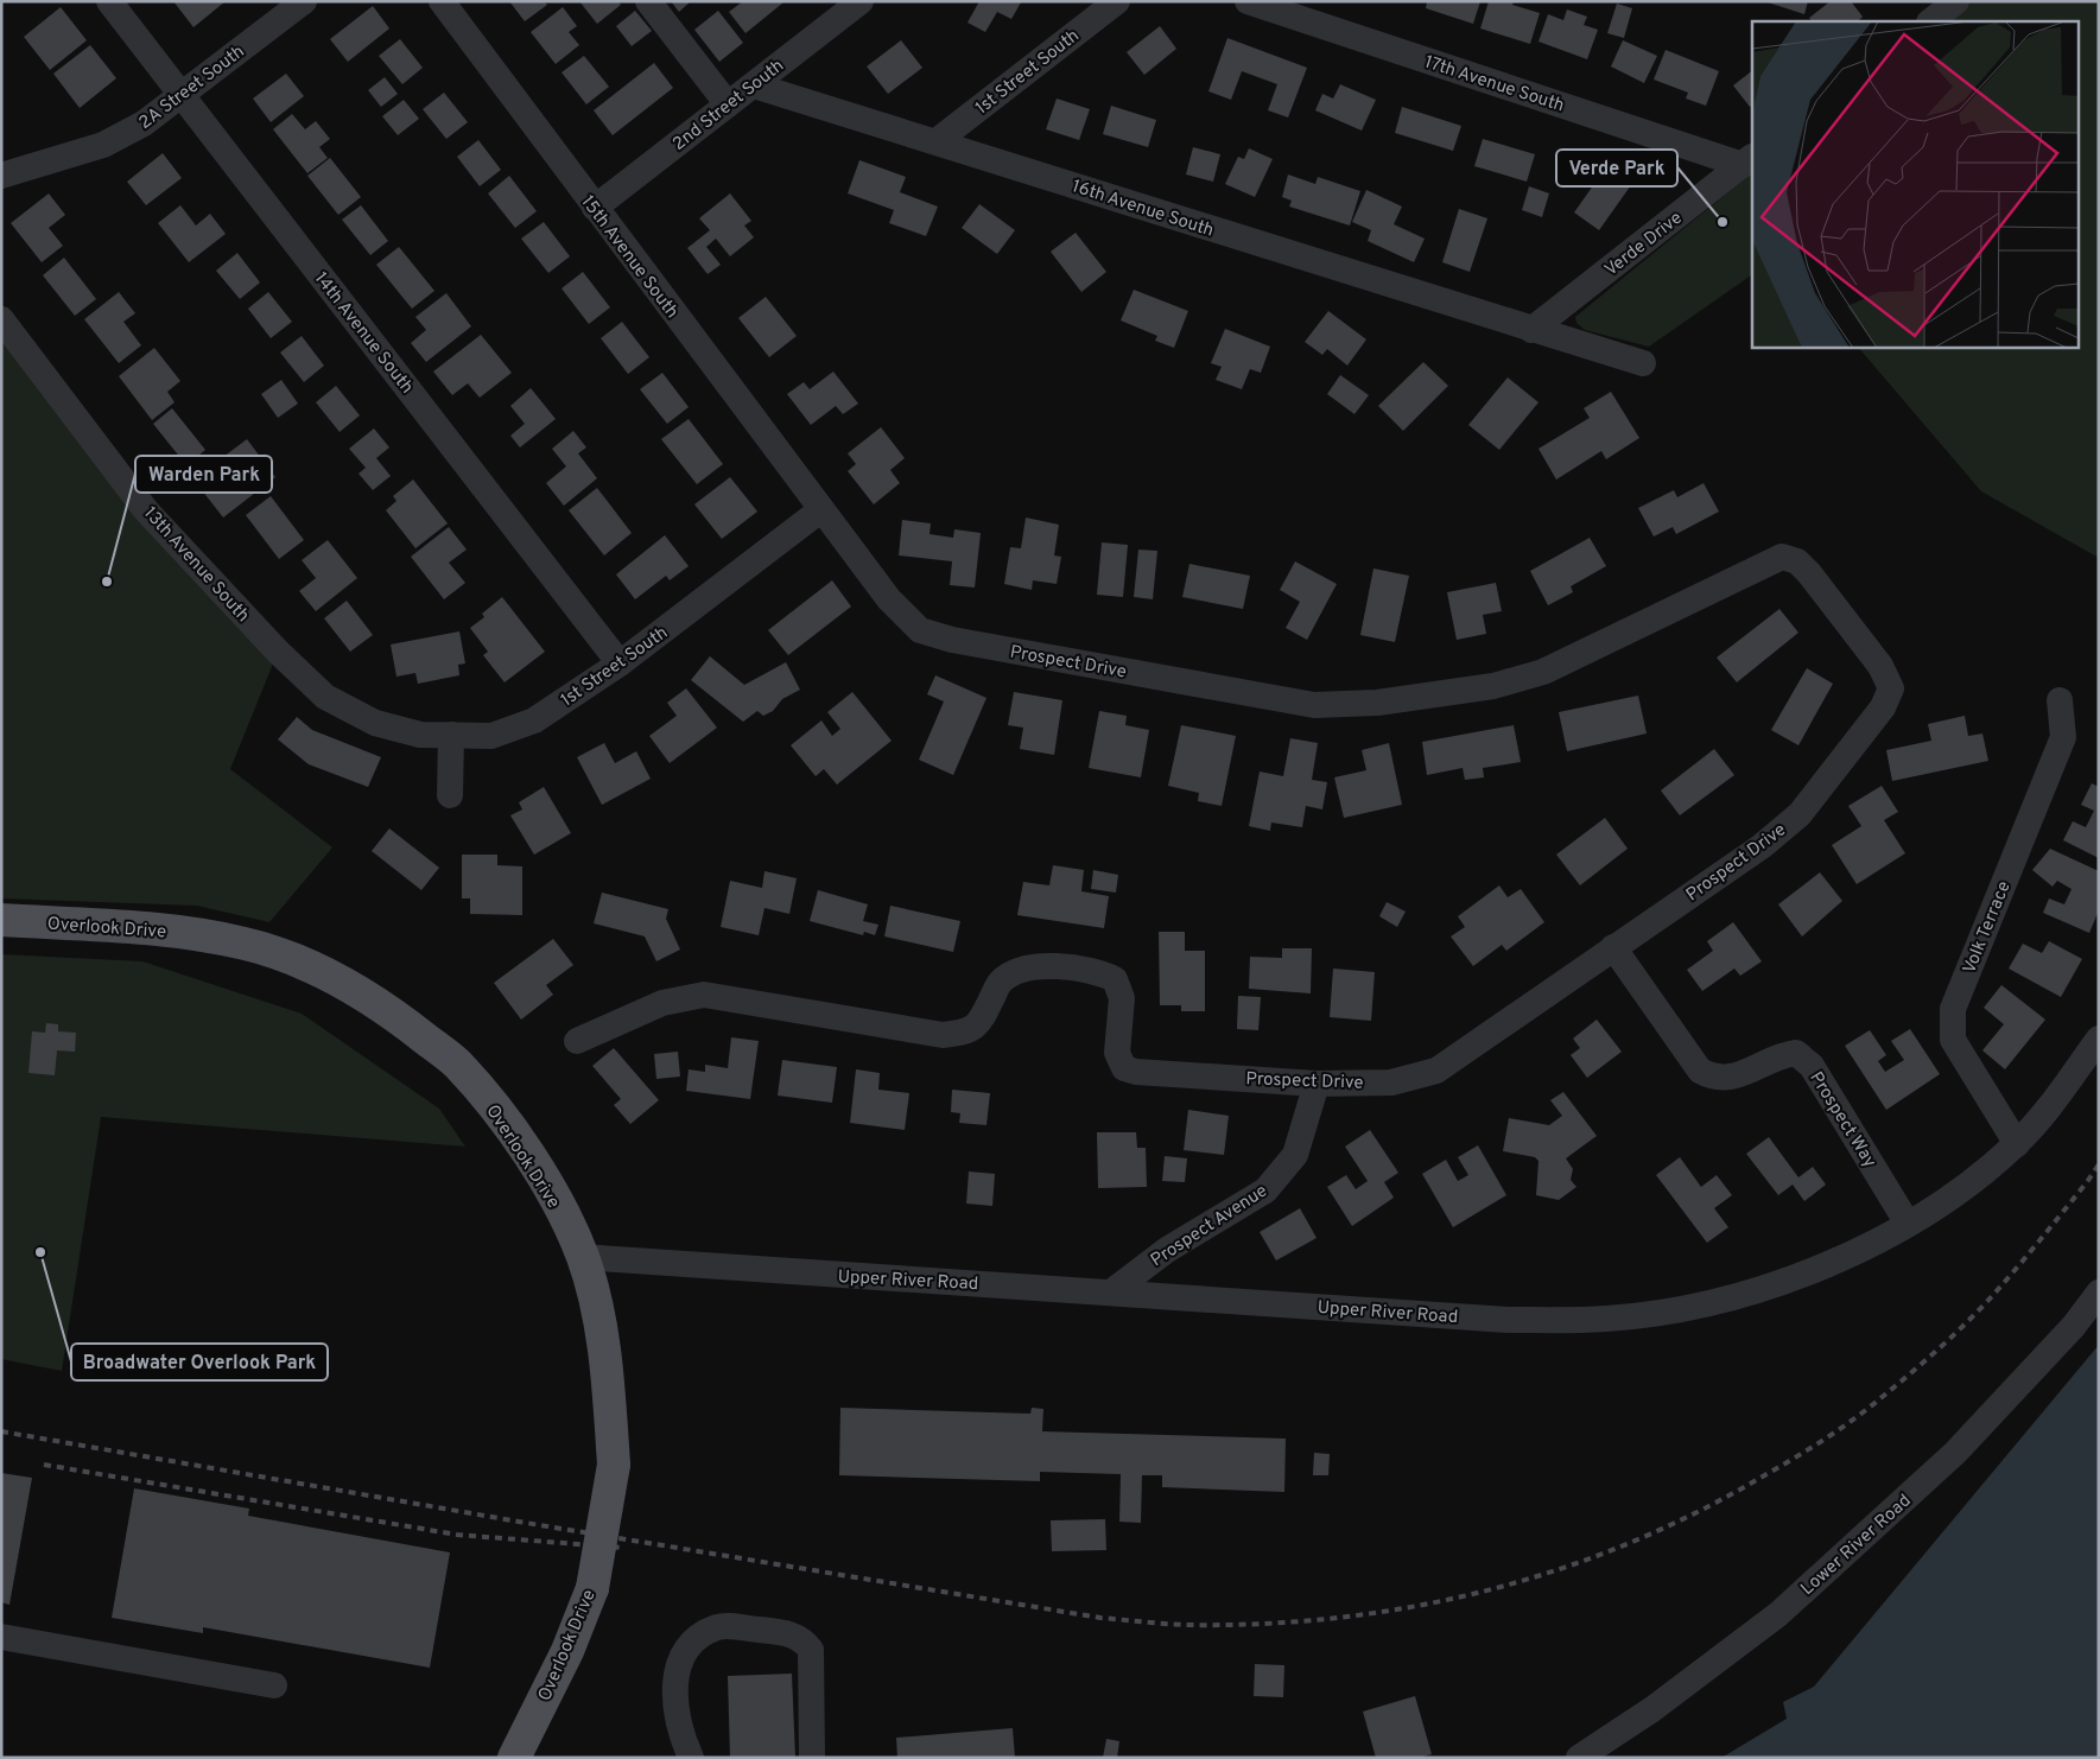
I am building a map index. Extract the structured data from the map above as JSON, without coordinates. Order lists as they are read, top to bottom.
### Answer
{
  "streets": {
    "main road": ["Overlook Drive"],
    "street": [
      "1st Street South",
      "17th Avenue South",
      "2A Street South",
      "2nd Street South",
      "16th Avenue South",
      "Verde Drive",
      "15th Avenue South",
      "14th Avenue South",
      "13th Avenue South",
      "Prospect Drive",
      "Volk Terrace",
      "Prospect Way",
      "Prospect Avenue",
      "Upper River Road",
      "Lower River Road"
    ]
  },
  "crossings": [
    ["1st Street South", "16th Avenue South"],
    ["1st Street South", "15th Avenue South"],
    ["1st Street South", "14th Avenue South"],
    ["1st Street South", "13th Avenue South"],
    ["1st Street South", "Prospect Drive"],
    ["17th Avenue South", "Verde Drive"],
    ["2A Street South", "14th Avenue South"],
    ["2nd Street South", "16th Avenue South"],
    ["2nd Street South", "15th Avenue South"],
    ["16th Avenue South", "Verde Drive"],
    ["15th Avenue South", "Prospect Drive"],
    ["Prospect Drive", "Prospect Way"],
    ["Prospect Drive", "Prospect Avenue"],
    ["Overlook Drive", "Upper River Road"],
    ["Volk Terrace", "Upper River Road"],
    ["Prospect Way", "Upper River Road"],
    ["Prospect Avenue", "Upper River Road"]
  ],
  "places": ["Verde Park", "Warden Park", "Broadwater Overlook Park"]
}
